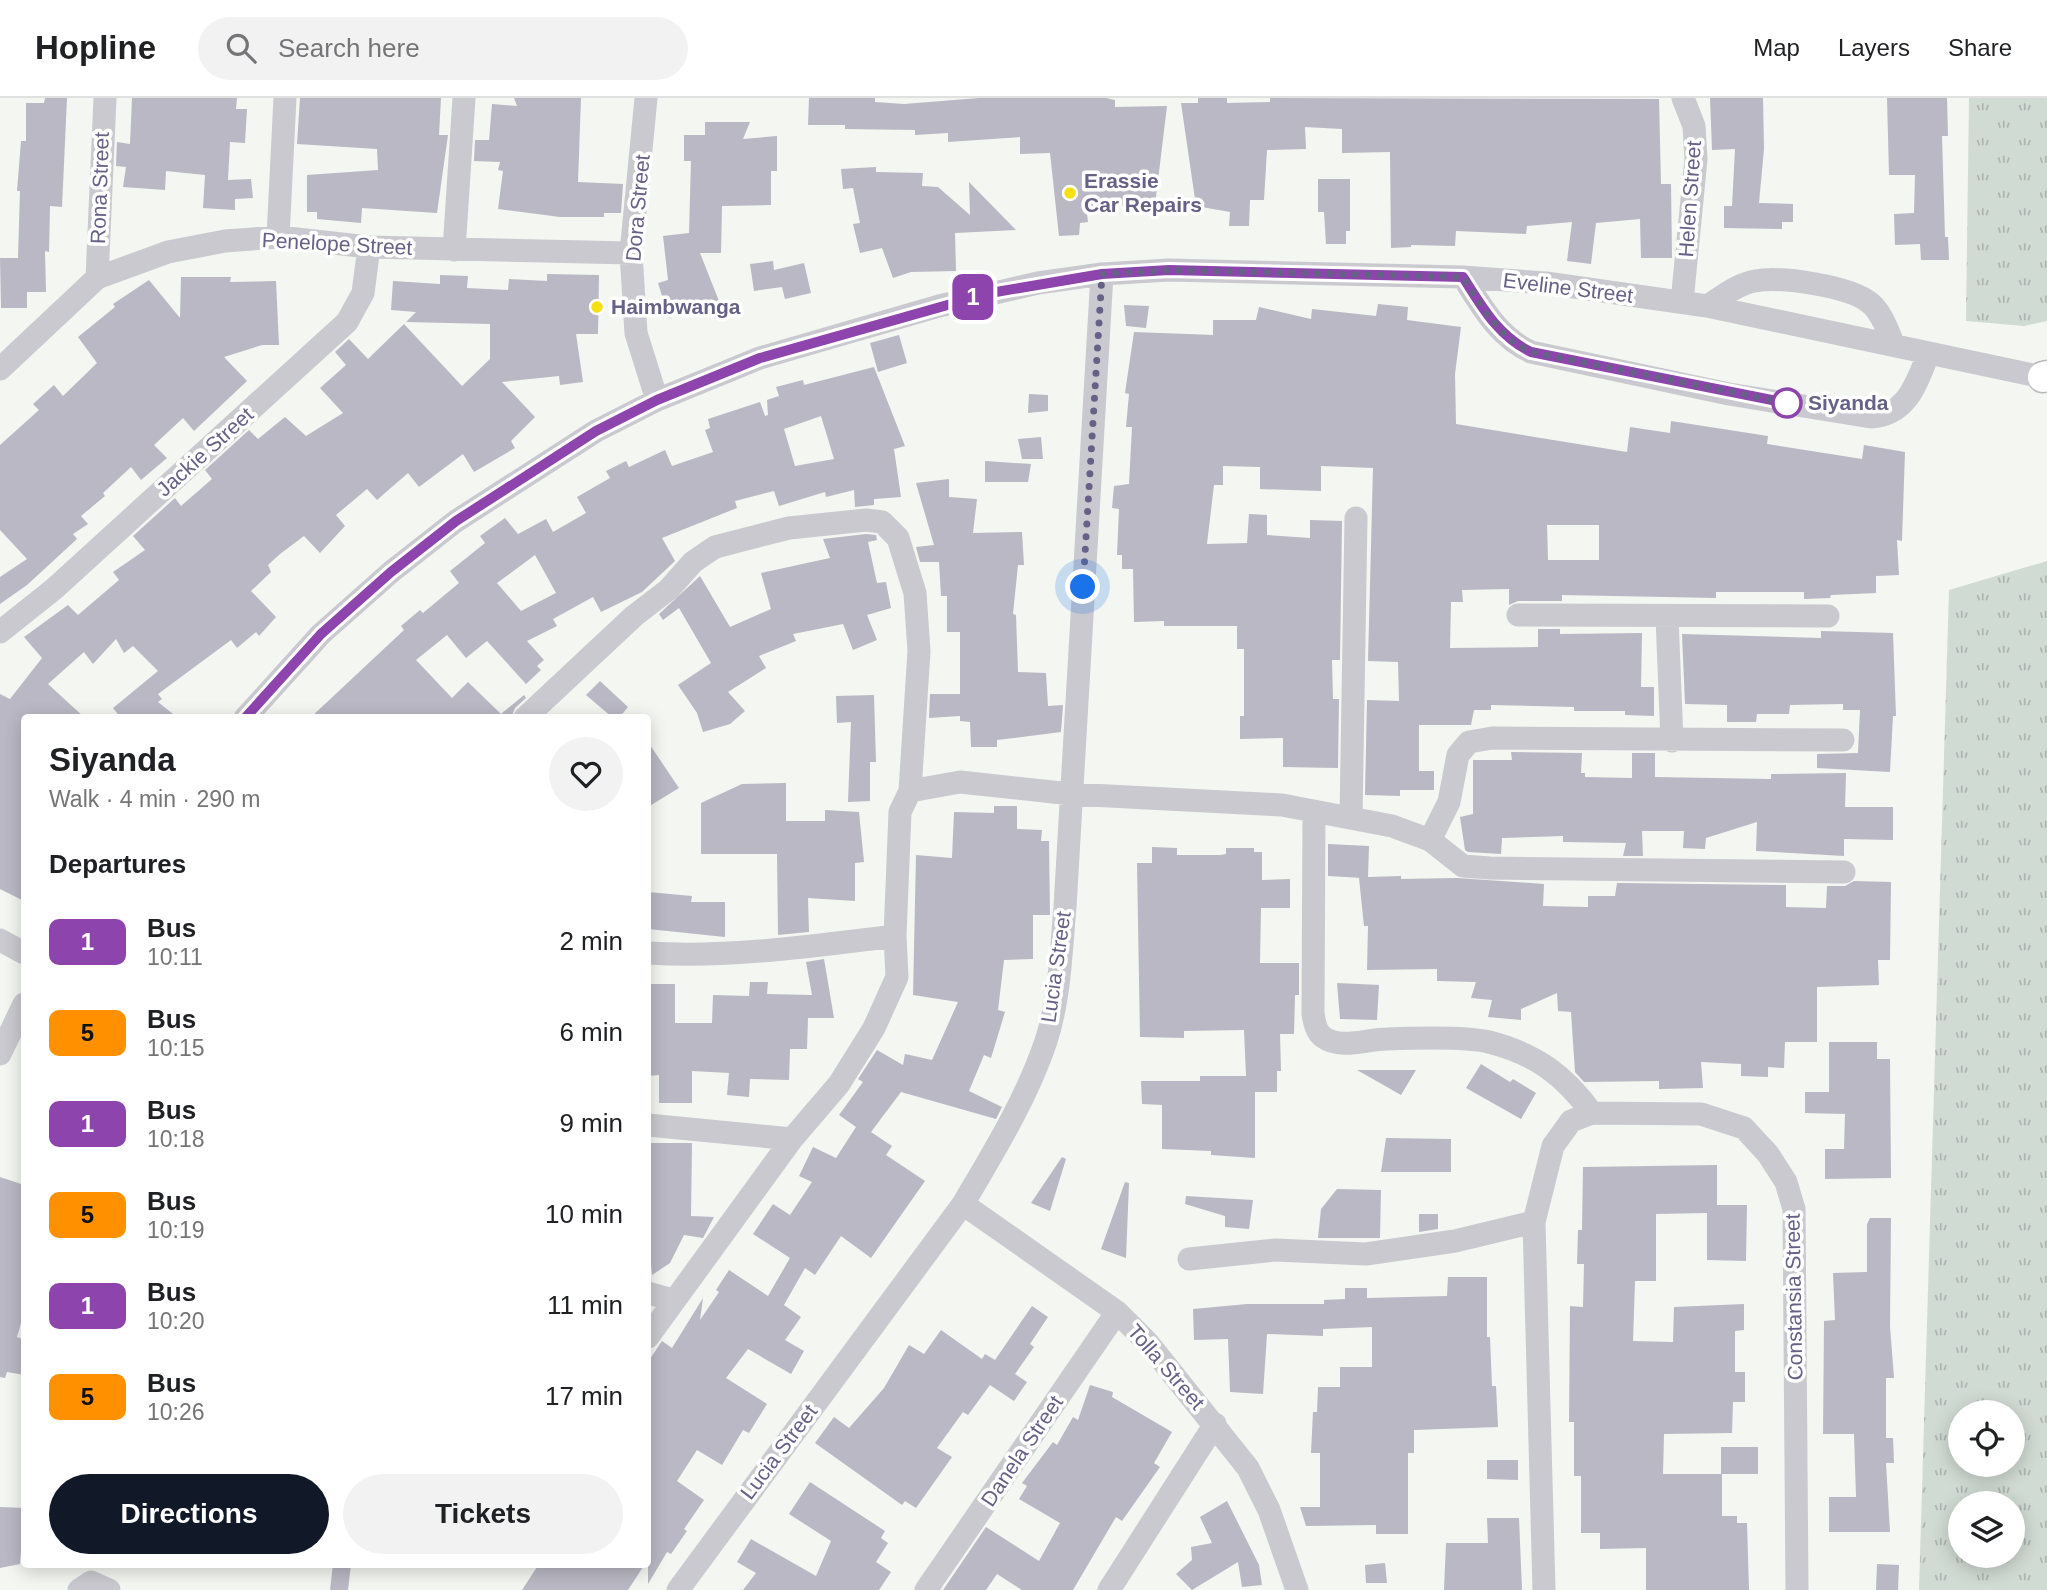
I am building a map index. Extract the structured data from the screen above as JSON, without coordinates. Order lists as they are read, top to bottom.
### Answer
{
  "streets": {
    "street": [
      "Rona Street",
      "Helen Street",
      "Dora Street",
      "Penelope Street",
      "Eveline Street",
      "Jackie Street",
      "Lucia Street",
      "Constansia Street",
      "Tolla Street",
      "Danela Street"
    ]
  },
  "crossings": [
    ["Rona Street", "Penelope Street"],
    ["Helen Street", "Eveline Street"],
    ["Dora Street", "Penelope Street"],
    ["Dora Street", "Eveline Street"],
    ["Penelope Street", "Jackie Street"],
    ["Eveline Street", "Lucia Street"],
    ["Lucia Street", "Tolla Street"],
    ["Tolla Street", "Danela Street"]
  ],
  "places": ["Erassie Car Repairs", "Haimbwanga", "Siyanda"],
  "lines": ["bus line 1"],
  "page": {
    "header": "Hopline",
    "search": "Search here",
    "nav": ["Map", "Layers", "Share"],
    "on_map": "1",
    "heading": [
      ["Siyanda", "Walk · 4 min · 290 m"],
      "Departures"
    ],
    "list": [
      {
        "mark": "1",
        "name": "Bus",
        "note": "10:11",
        "value": "2 min"
      },
      {
        "mark": "5",
        "name": "Bus",
        "note": "10:15",
        "value": "6 min"
      },
      {
        "mark": "1",
        "name": "Bus",
        "note": "10:18",
        "value": "9 min"
      },
      {
        "mark": "5",
        "name": "Bus",
        "note": "10:19",
        "value": "10 min"
      },
      {
        "mark": "1",
        "name": "Bus",
        "note": "10:20",
        "value": "11 min"
      },
      {
        "mark": "5",
        "name": "Bus",
        "note": "10:26",
        "value": "17 min"
      }
    ],
    "buttons": ["Directions", "Tickets"]
  }
}
